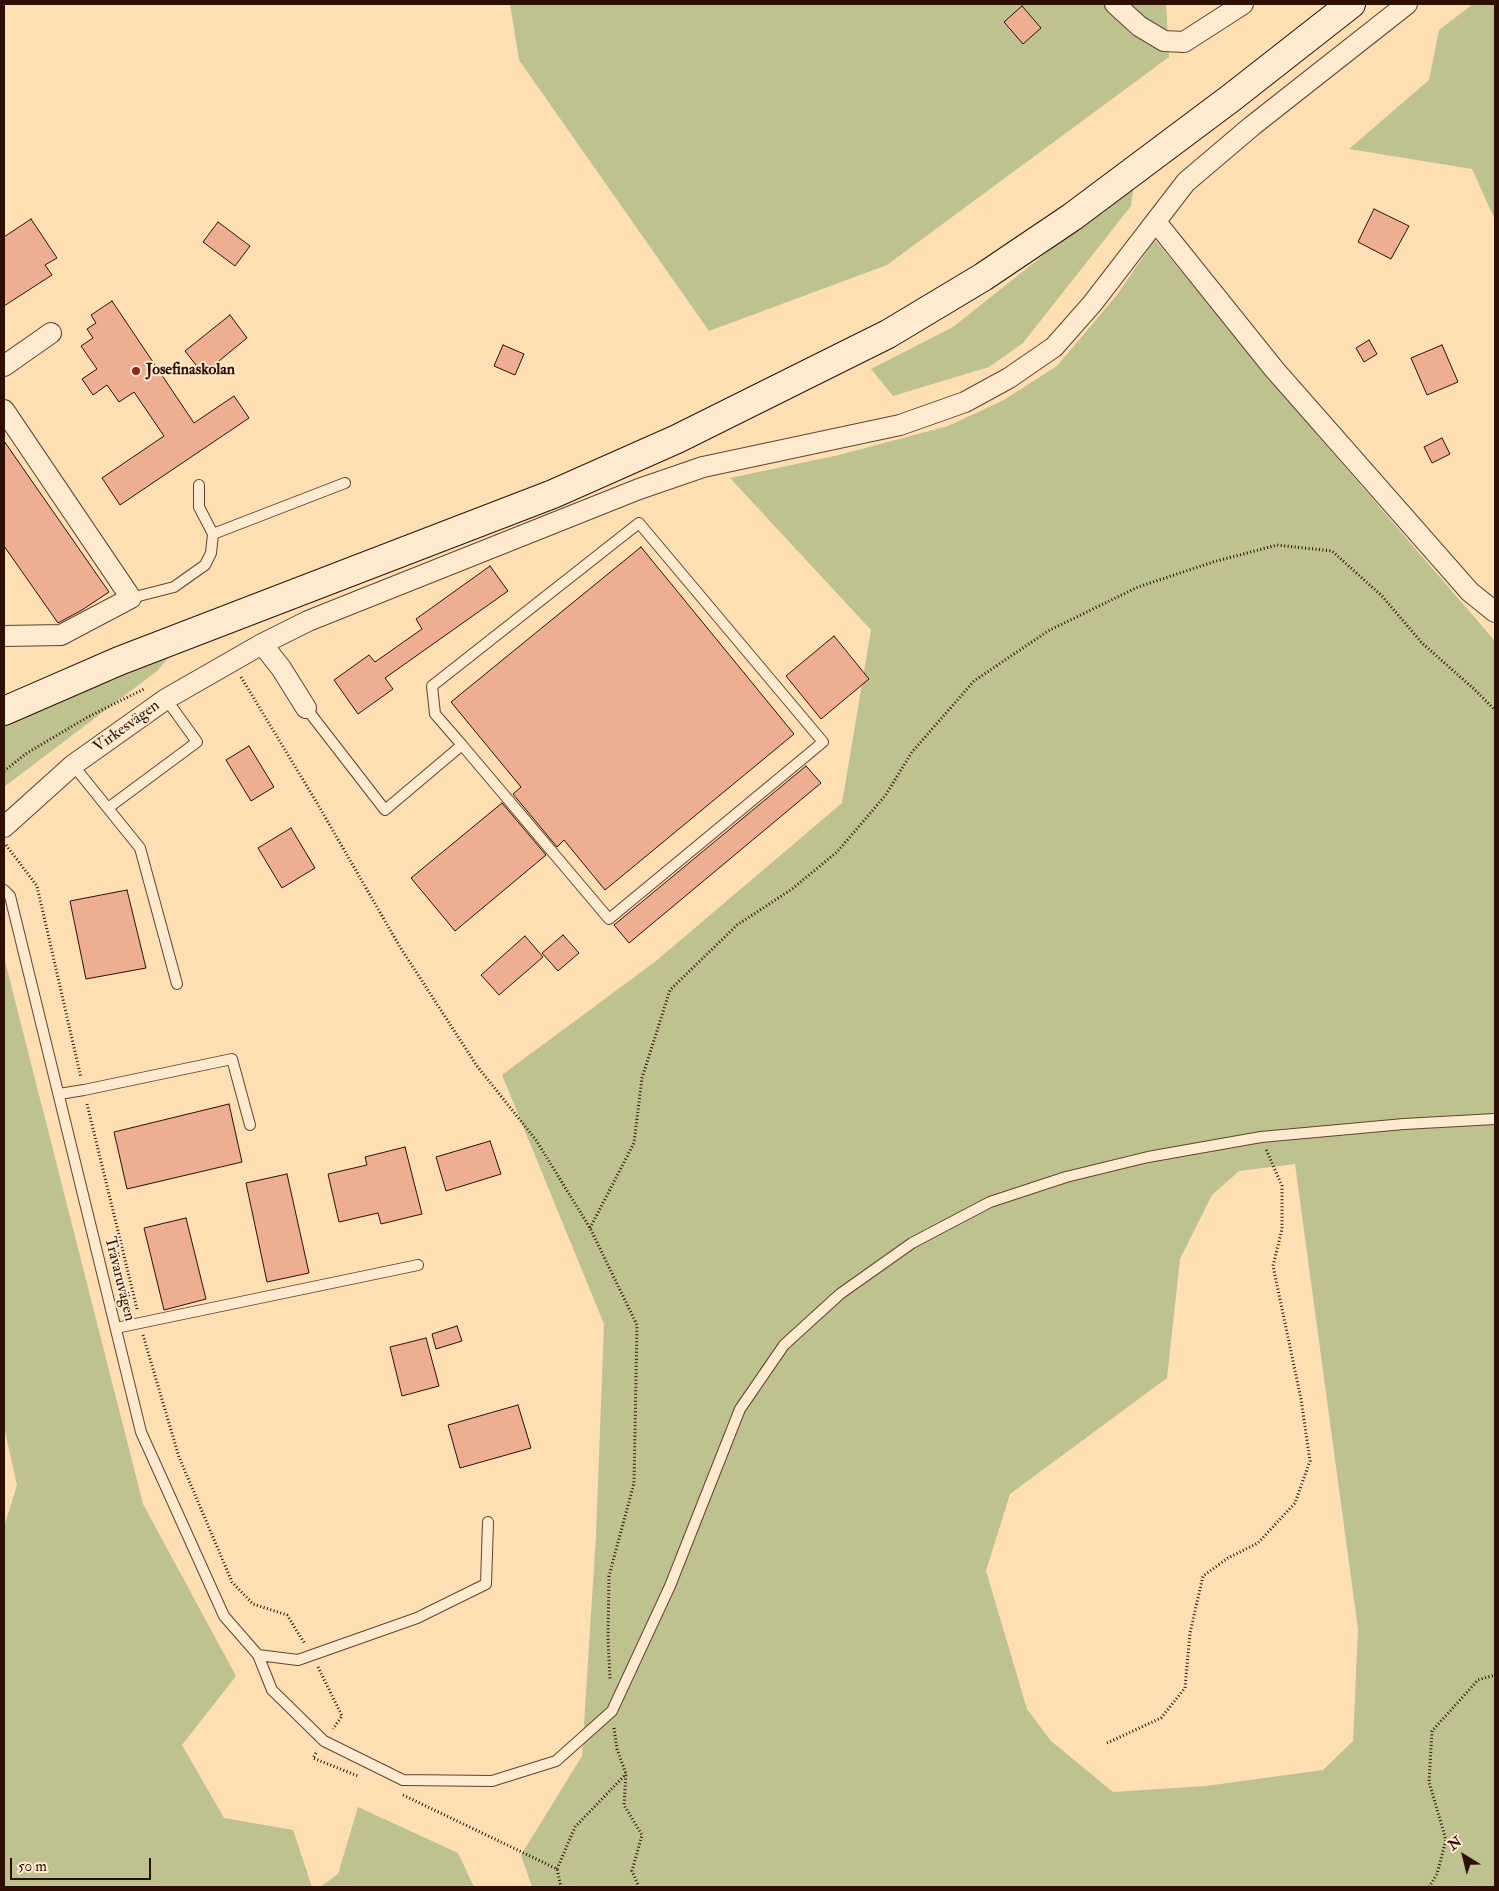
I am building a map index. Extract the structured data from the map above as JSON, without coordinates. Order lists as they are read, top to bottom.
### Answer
{
  "streets": {
    "street": ["Virkesvägen"],
    "lane": ["Trävaruvägen"]
  },
  "places": ["Josefinaskolan"],
  "scale_bar": "50 m",
  "north": "top left"
}
